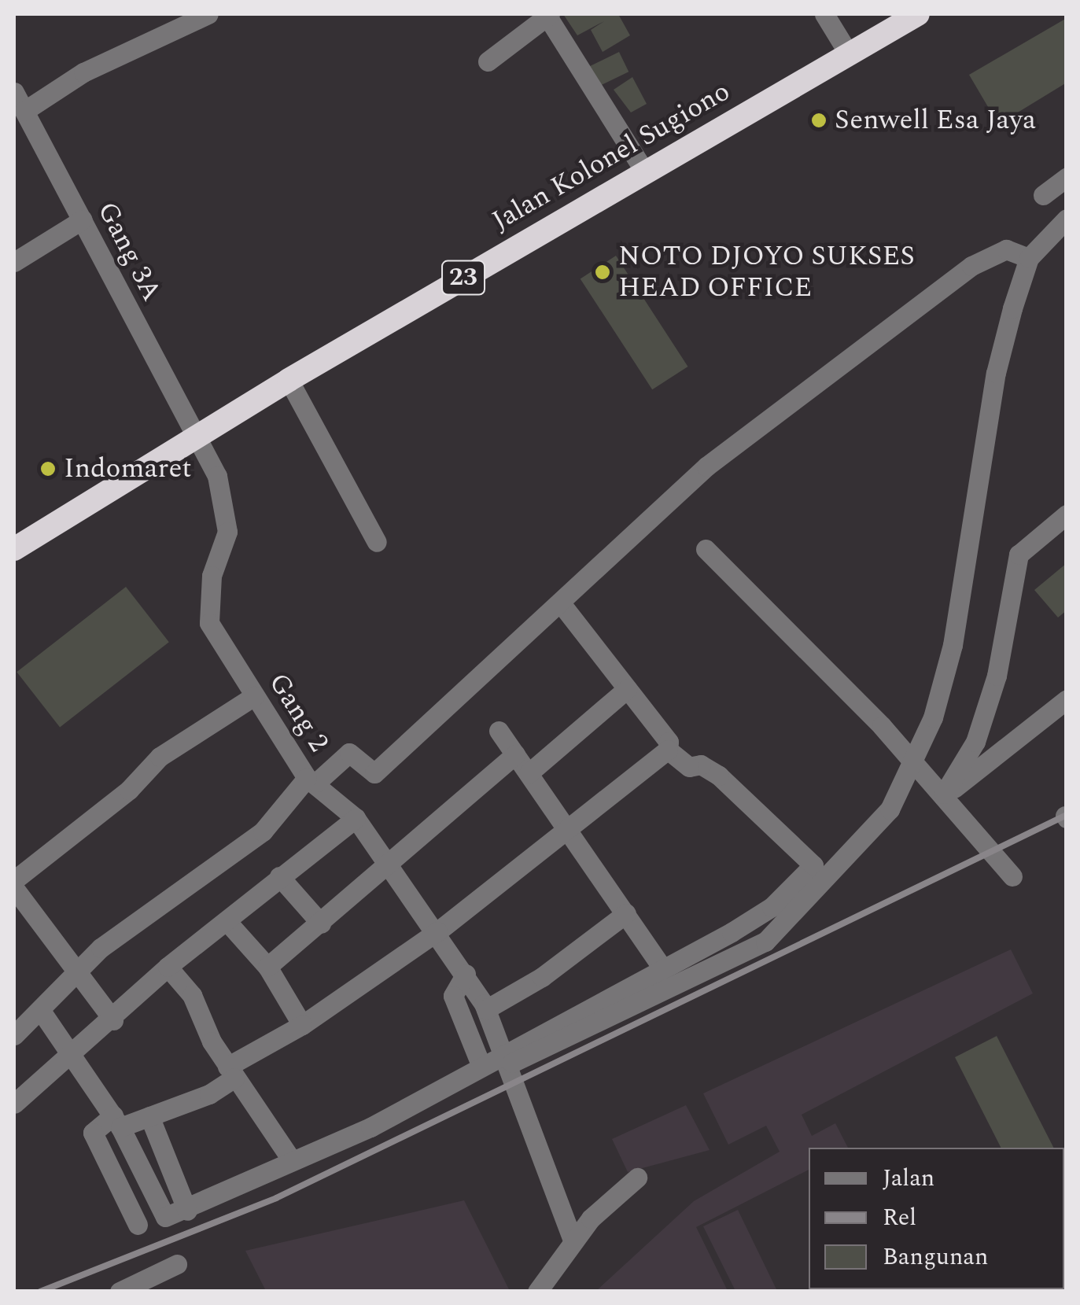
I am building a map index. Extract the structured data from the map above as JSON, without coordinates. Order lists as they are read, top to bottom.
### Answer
{
  "streets": {
    "highway": ["Jalan Kolonel Sugiono", "23"],
    "street": ["Gang 3A", "Gang 2"]
  },
  "crossings": [
    ["Jalan Kolonel Sugiono", "Gang 3A"],
    ["Jalan Kolonel Sugiono", "Gang 2"],
    ["Gang 3A", "Gang 2"]
  ],
  "places": ["Senwell Esa Jaya", "NOTO DJOYO SUKSES HEAD OFFICE", "Indomaret"],
  "legend": ["Jalan", "Rel", "Bangunan"]
}
